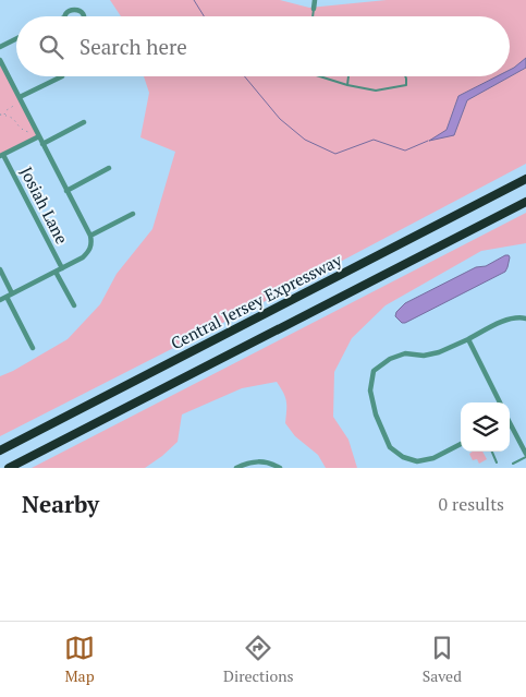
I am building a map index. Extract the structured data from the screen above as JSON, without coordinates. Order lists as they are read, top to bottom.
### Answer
{
  "streets": {
    "highway": ["Central Jersey Expressway"],
    "street": ["Josiah Lane"]
  },
  "page": {
    "search": "Search here",
    "heading": ["Nearby", "0 results"],
    "nav": ["Map", "Directions", "Saved"]
  }
}
